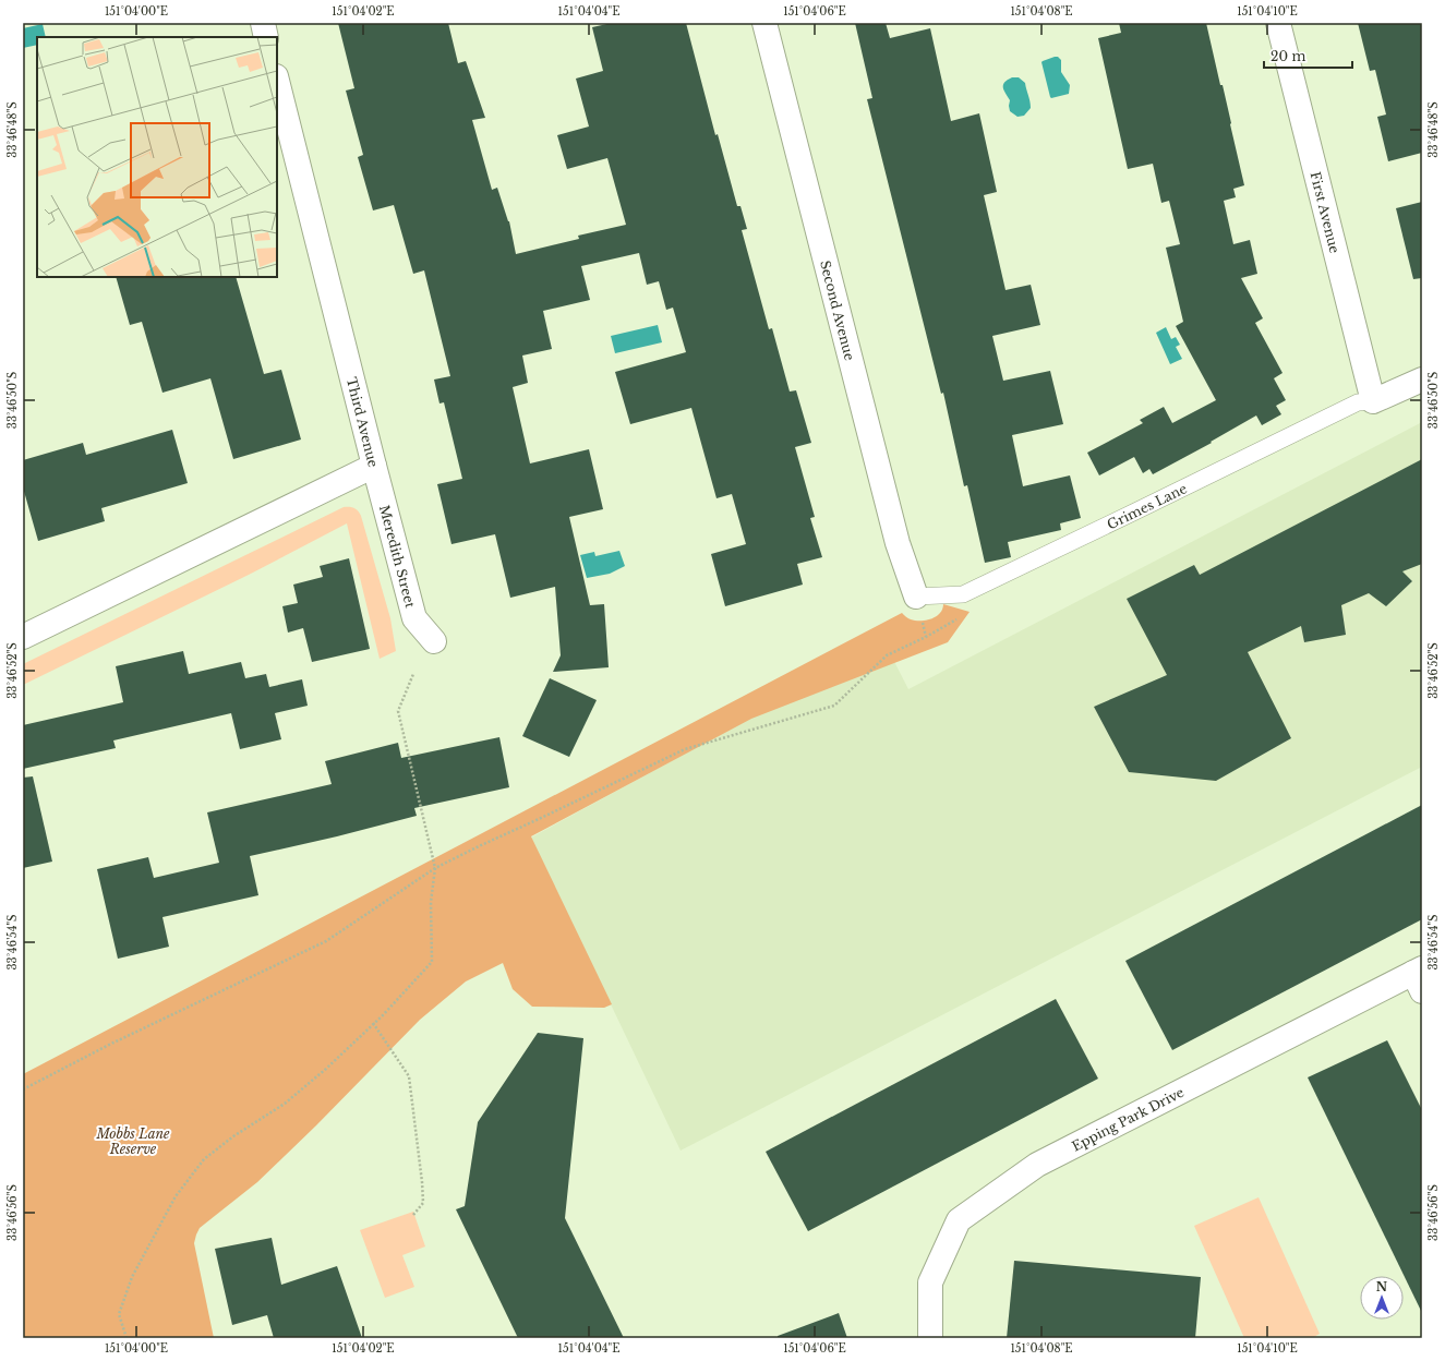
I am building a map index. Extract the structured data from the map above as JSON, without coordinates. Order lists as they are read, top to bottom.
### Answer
{
  "streets": {
    "street": [
      "First Avenue",
      "Second Avenue",
      "Third Avenue",
      "Meredith Street",
      "Epping Park Drive"
    ],
    "lane": ["Grimes Lane"]
  },
  "crossings": [
    ["First Avenue", "Grimes Lane"],
    ["Second Avenue", "Grimes Lane"],
    ["Third Avenue", "Meredith Street"]
  ],
  "parks": ["Mobbs Lane Reserve"],
  "scale_bar": "20 m",
  "north": "top",
  "coordinates": [
    "151°04'00\"E",
    "151°04'02\"E",
    "151°04'04\"E",
    "151°04'06\"E",
    "151°04'08\"E",
    "151°04'10\"E",
    "33°46'48\"S",
    "33°46'50\"S",
    "33°46'52\"S",
    "33°46'54\"S",
    "33°46'56\"S"
  ]
}
